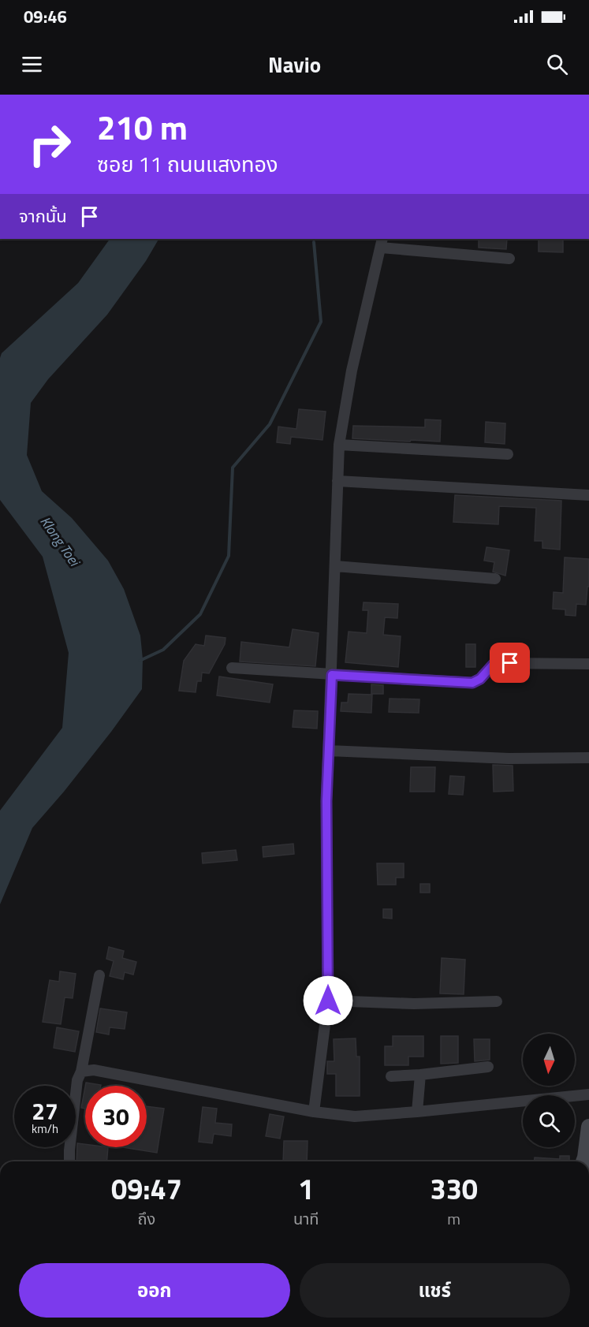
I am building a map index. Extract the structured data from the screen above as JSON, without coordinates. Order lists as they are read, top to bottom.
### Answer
{
  "water": ["Klong Toei"],
  "north": "bottom",
  "page": {
    "status": "09:46",
    "header": "Navio",
    "turn": ["210 m", "ซอย 11 ถนนแสงทอง"],
    "then": "จากนั้น",
    "speed": "27 km/h",
    "limit": "30",
    "eta": [
      "09:47",
      "ถึง",
      "1",
      "นาที",
      "330",
      "m"
    ],
    "buttons": ["ออก", "แชร์"]
  }
}
